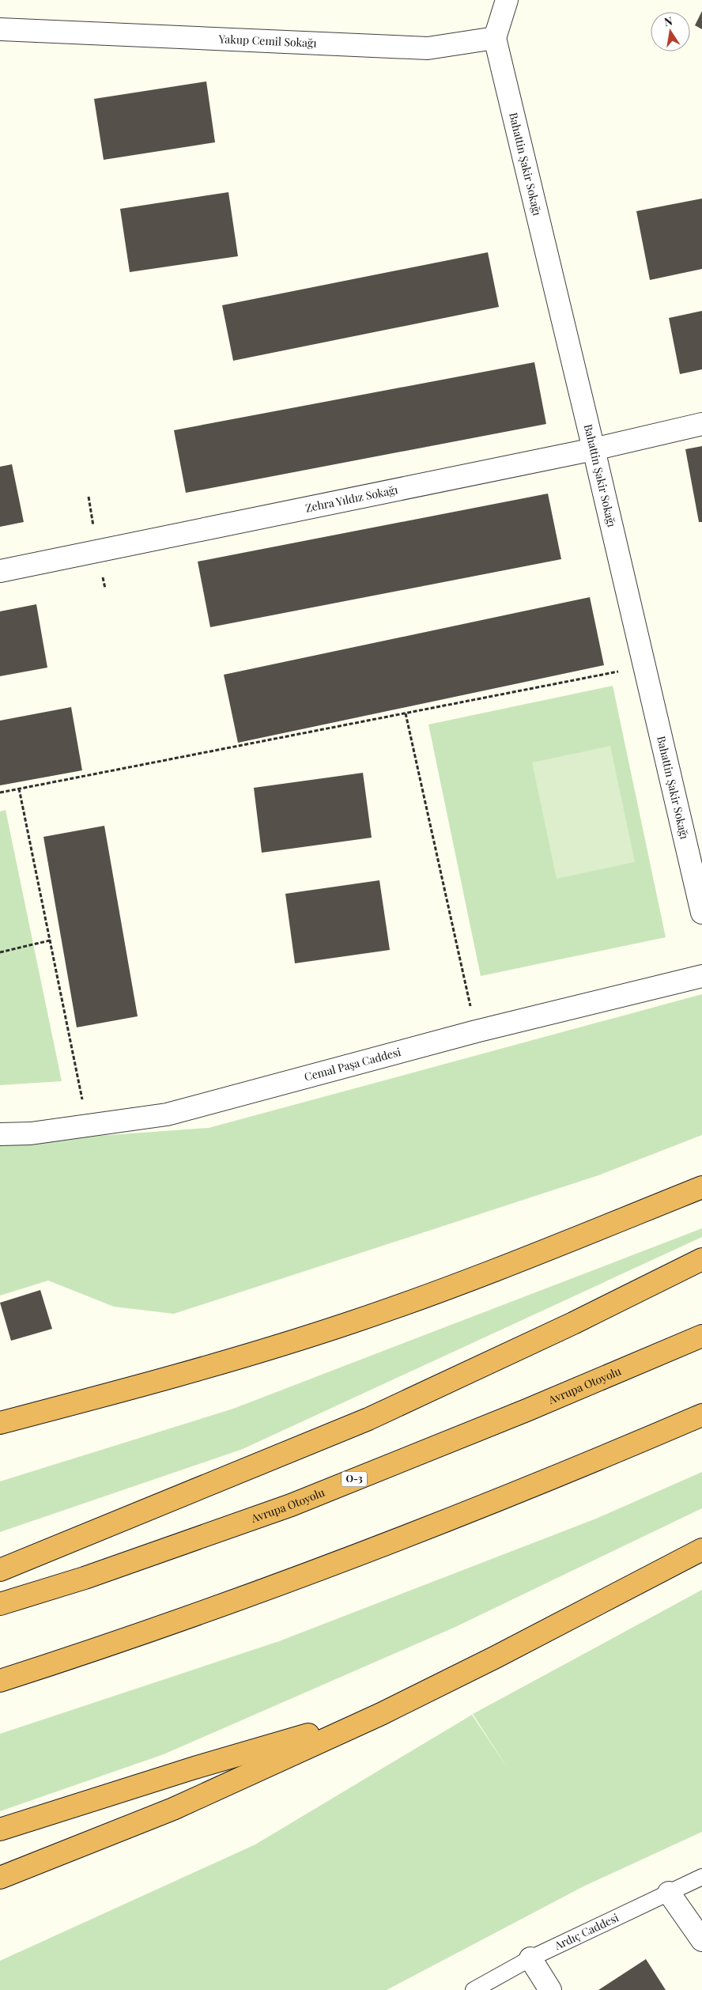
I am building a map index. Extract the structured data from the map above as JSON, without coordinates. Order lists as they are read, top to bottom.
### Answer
{
  "streets": {
    "highway": ["Avrupa Otoyolu", "O-3"],
    "street": [
      "Yakup Cemil Sokağı",
      "Bahattin Şakir Sokağı",
      "Zehra Yıldız Sokağı",
      "Cemal Paşa Caddesi"
    ],
    "lane": ["Ardıç Caddesi"]
  },
  "crossings": [
    ["Yakup Cemil Sokağı", "Bahattin Şakir Sokağı"],
    ["Bahattin Şakir Sokağı", "Zehra Yıldız Sokağı"]
  ],
  "north": "top"
}
